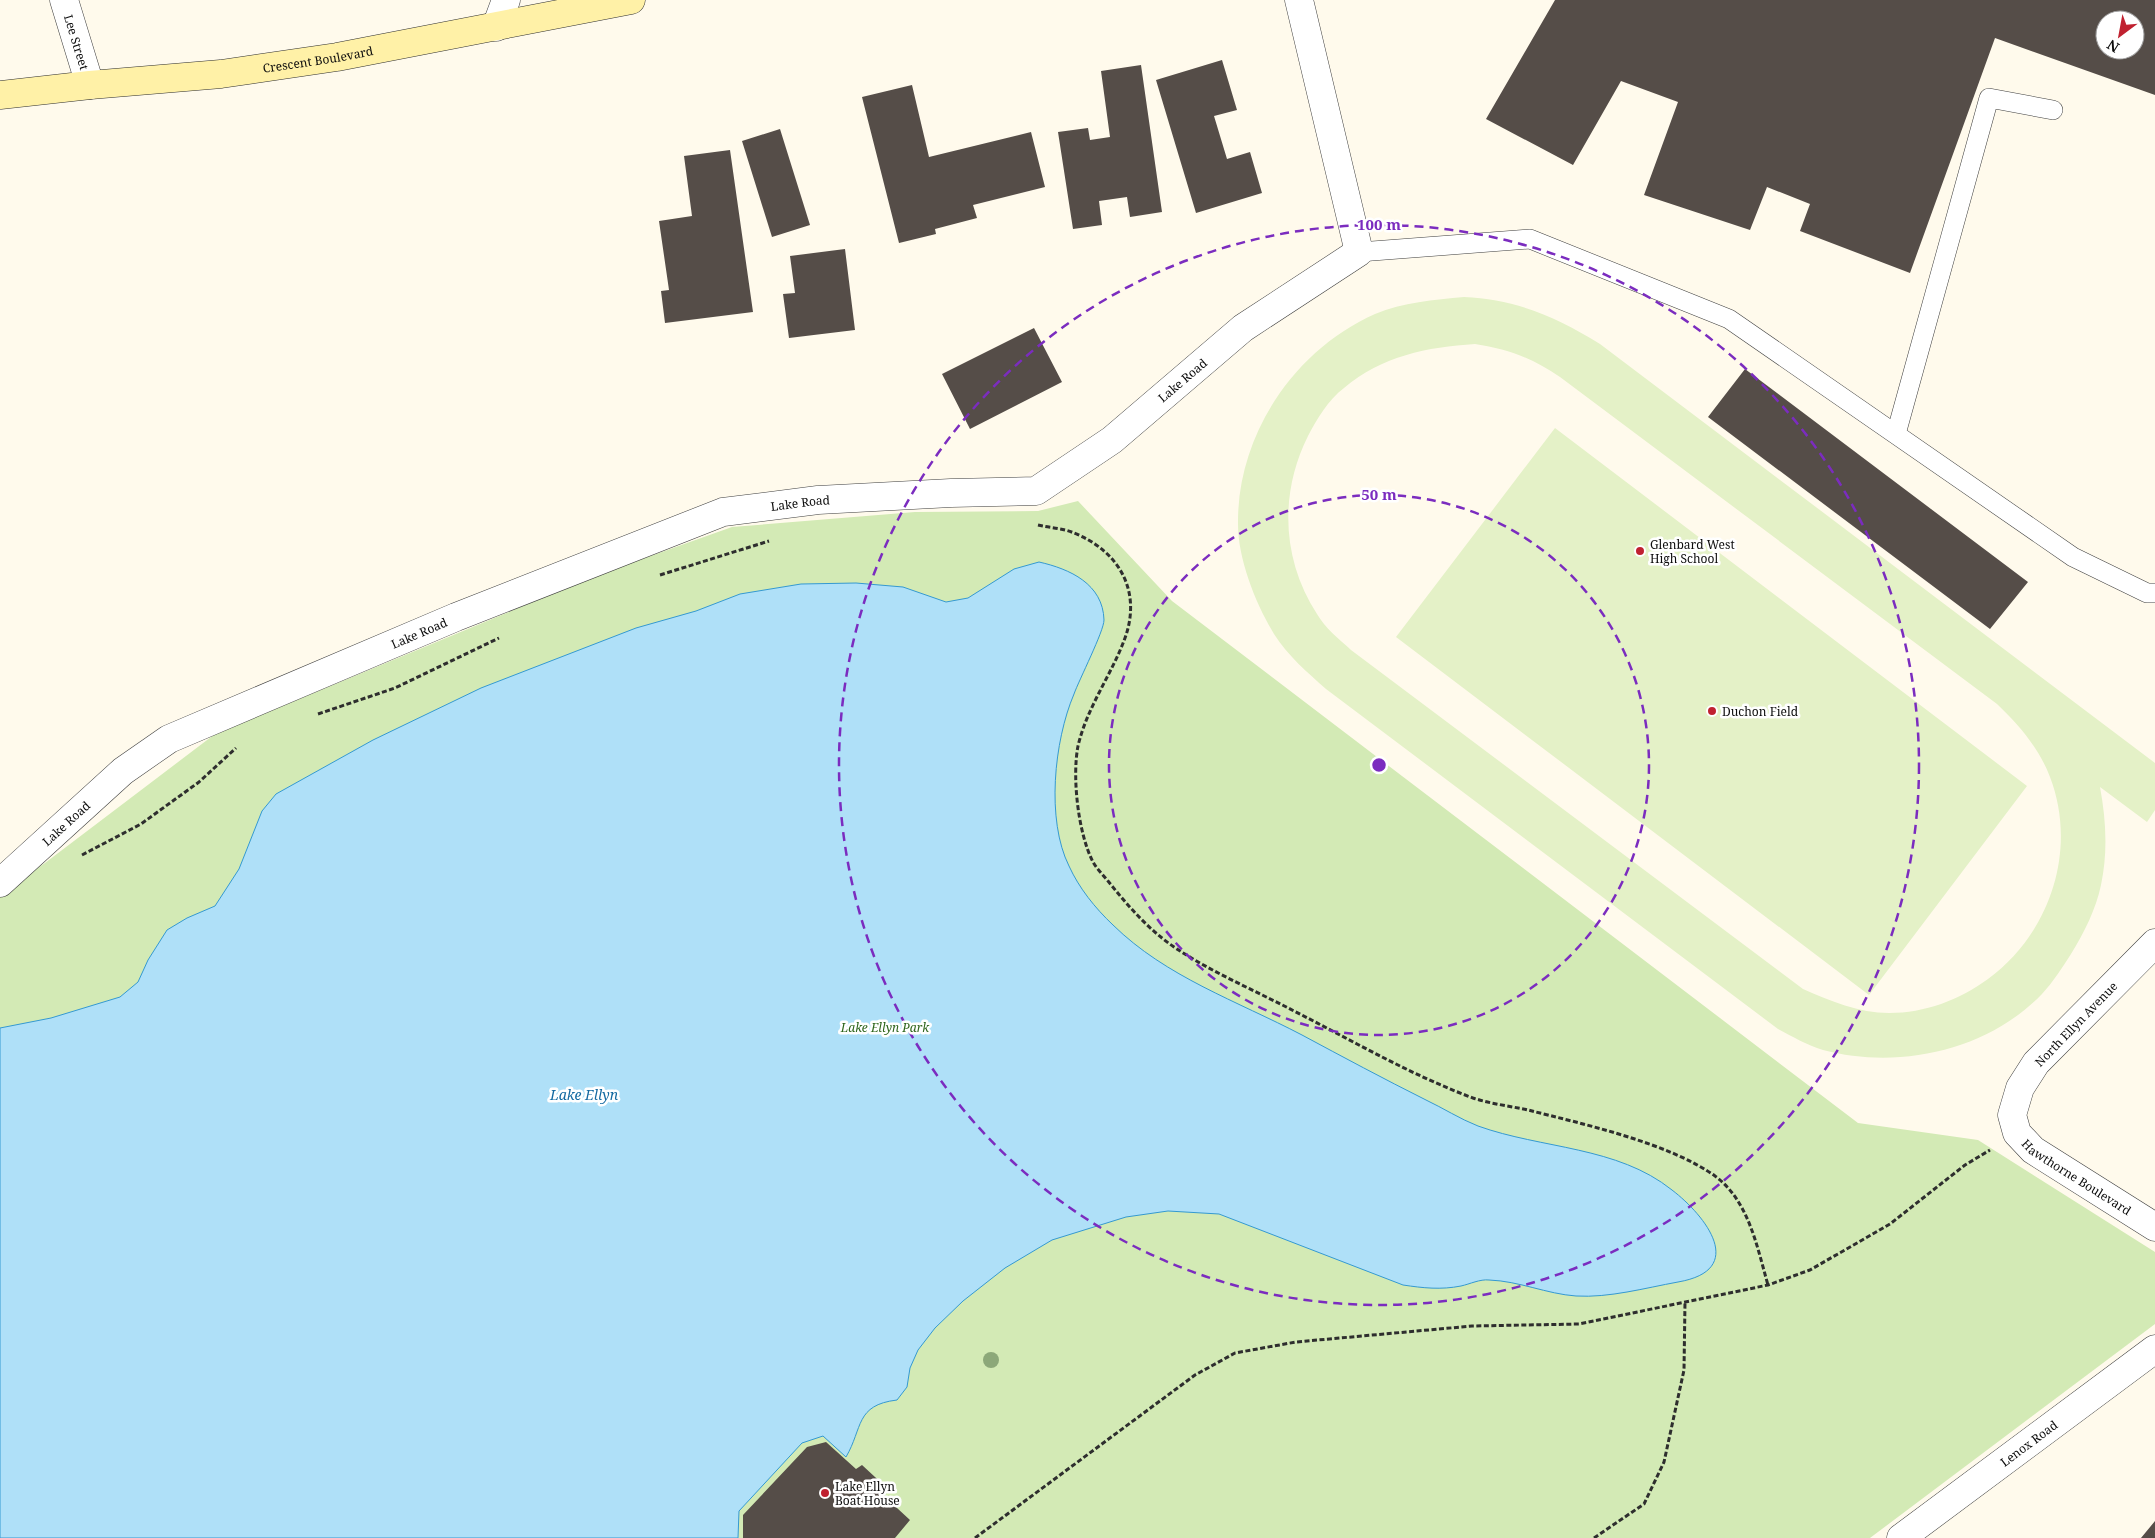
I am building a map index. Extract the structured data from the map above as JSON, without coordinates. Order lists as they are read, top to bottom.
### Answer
{
  "streets": {
    "street": [
      "Lee Street",
      "Crescent Boulevard",
      "Lake Road",
      "North Ellyn Avenue",
      "Hawthorne Boulevard",
      "Lenox Road"
    ]
  },
  "crossings": [
    ["Lee Street", "Crescent Boulevard"],
    ["North Ellyn Avenue", "Hawthorne Boulevard"]
  ],
  "water": ["Lake Ellyn"],
  "parks": ["Lake Ellyn Park"],
  "places": ["Glenbard West High School", "Duchon Field", "Lake Ellyn Boat House"],
  "north": "bottom left",
  "rings": ["100 m", "50 m"]
}
